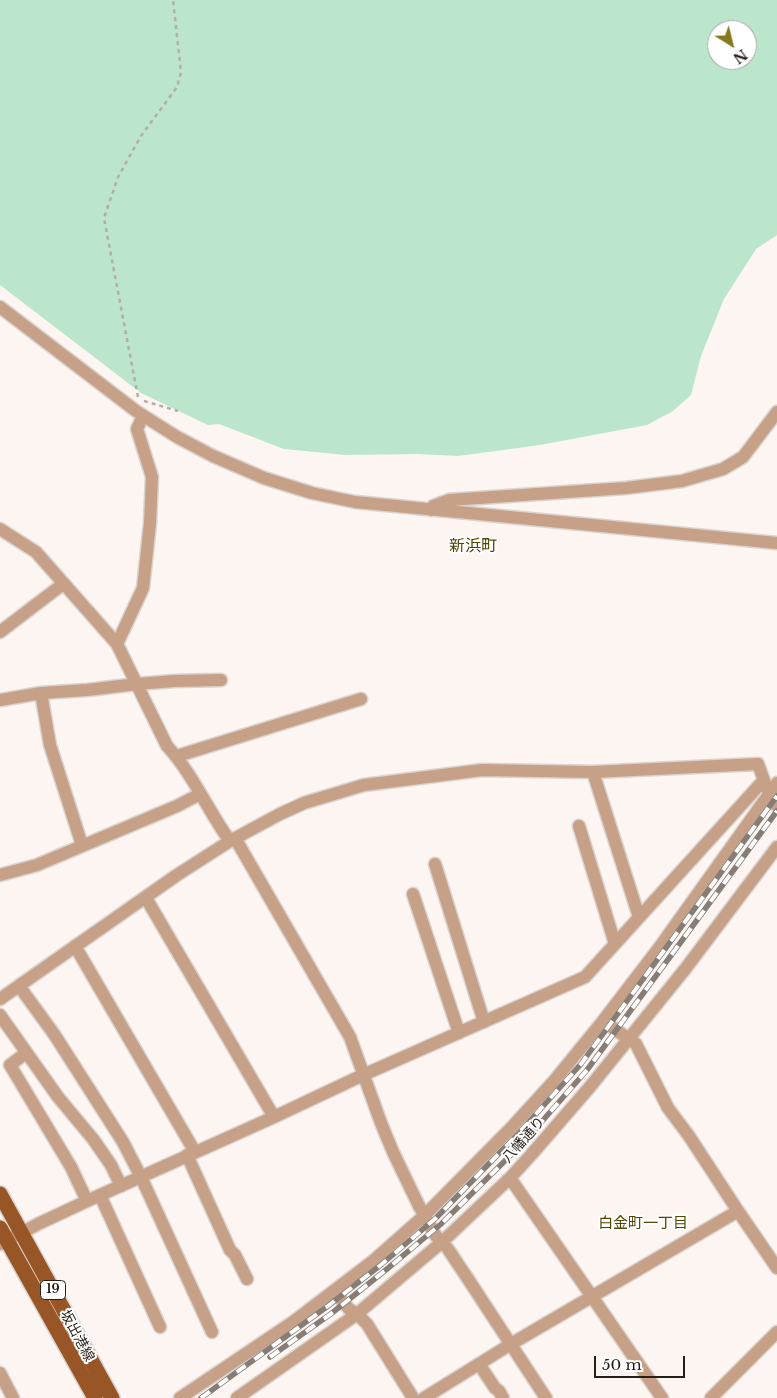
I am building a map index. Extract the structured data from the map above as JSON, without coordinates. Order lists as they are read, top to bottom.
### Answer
{
  "streets": {
    "main road": ["19", "坂出港線"],
    "street": ["八幡通り"]
  },
  "districts": ["新浜町", "白金町一丁目"],
  "scale_bar": "50 m",
  "north": "bottom right"
}
